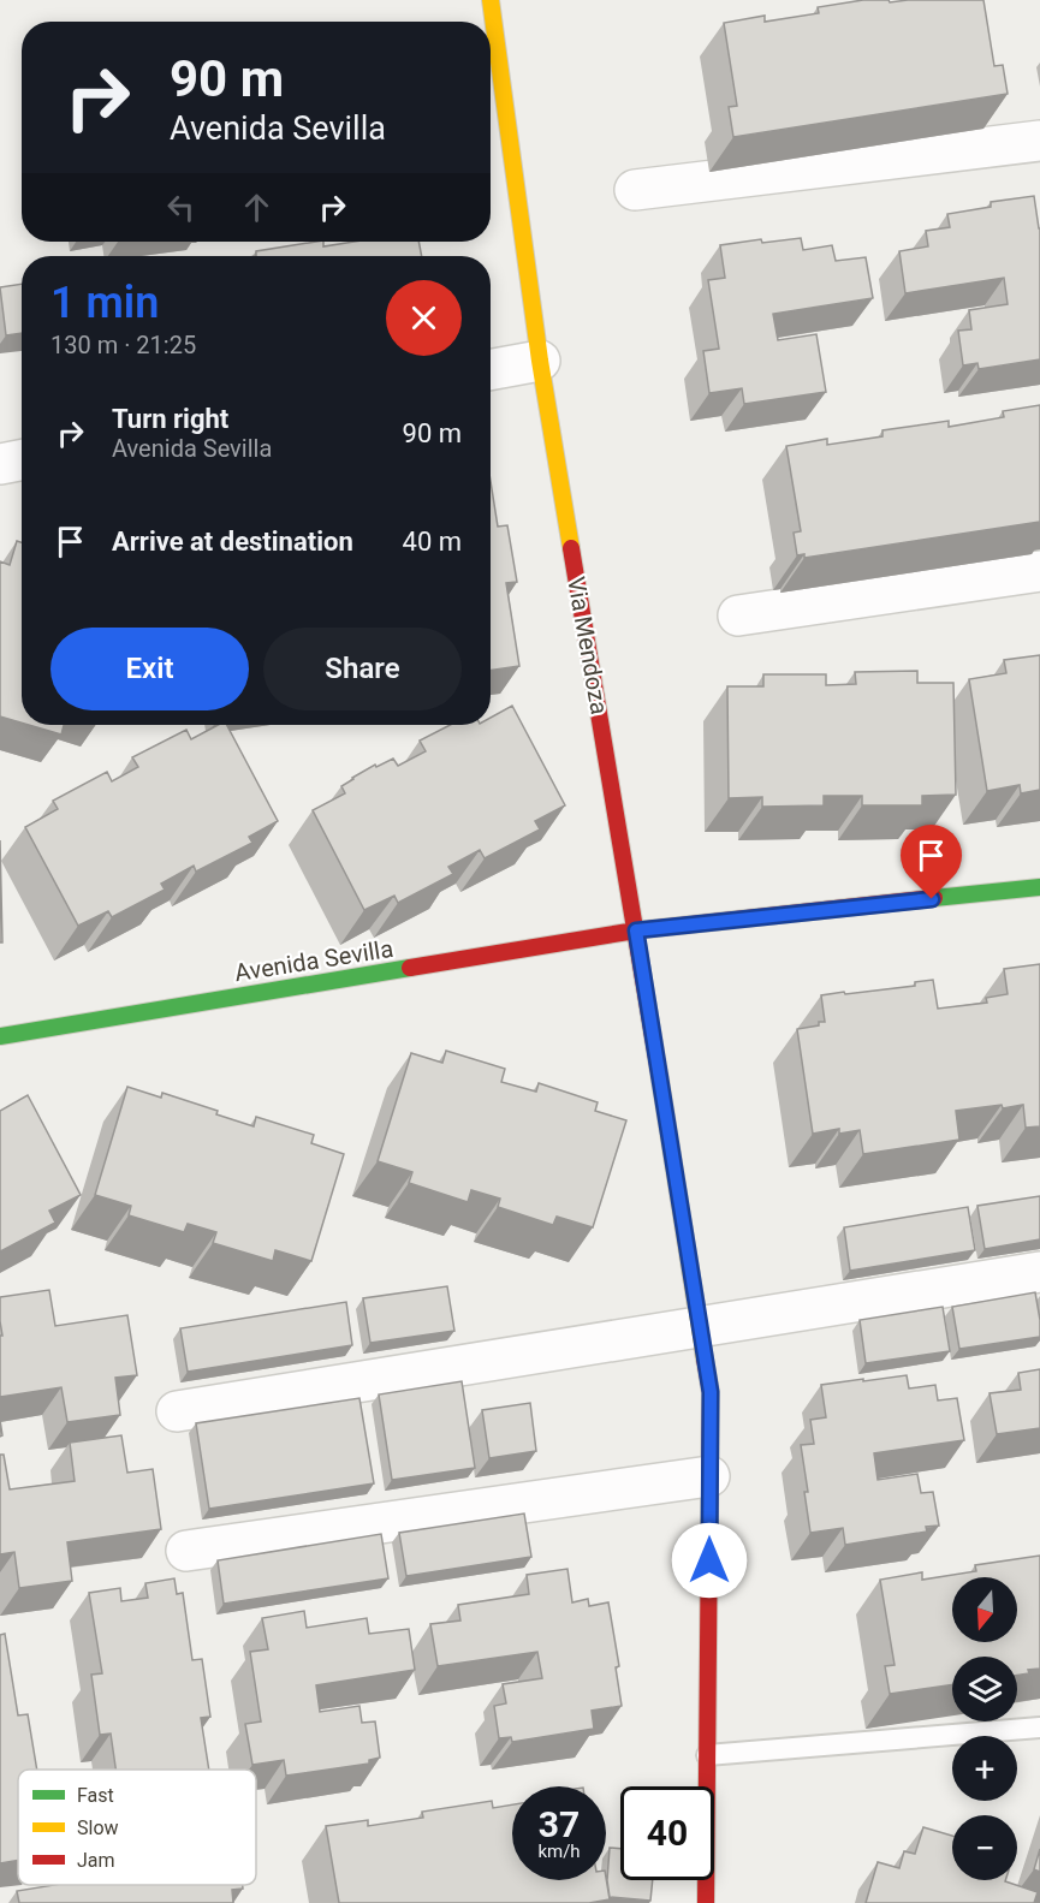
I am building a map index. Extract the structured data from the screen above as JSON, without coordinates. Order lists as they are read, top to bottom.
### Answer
{
  "streets": {
    "street": ["Via Mendoza", "Avenida Sevilla"]
  },
  "crossings": [
    ["Via Mendoza", "Avenida Sevilla"]
  ],
  "legend": ["Fast", "Slow", "Jam"],
  "north": "bottom",
  "page": {
    "turn": ["90 m", "Avenida Sevilla"],
    "heading": ["1 min", "130 m · 21:25"],
    "list": [
      {
        "name": "Turn right",
        "note": "Avenida Sevilla",
        "value": "90 m"
      },
      {
        "name": "Arrive at destination",
        "value": "40 m"
      }
    ],
    "buttons": ["Exit", "Share"],
    "map_buttons": ["+", "−"],
    "speed": "37 km/h",
    "limit": "40"
  }
}
